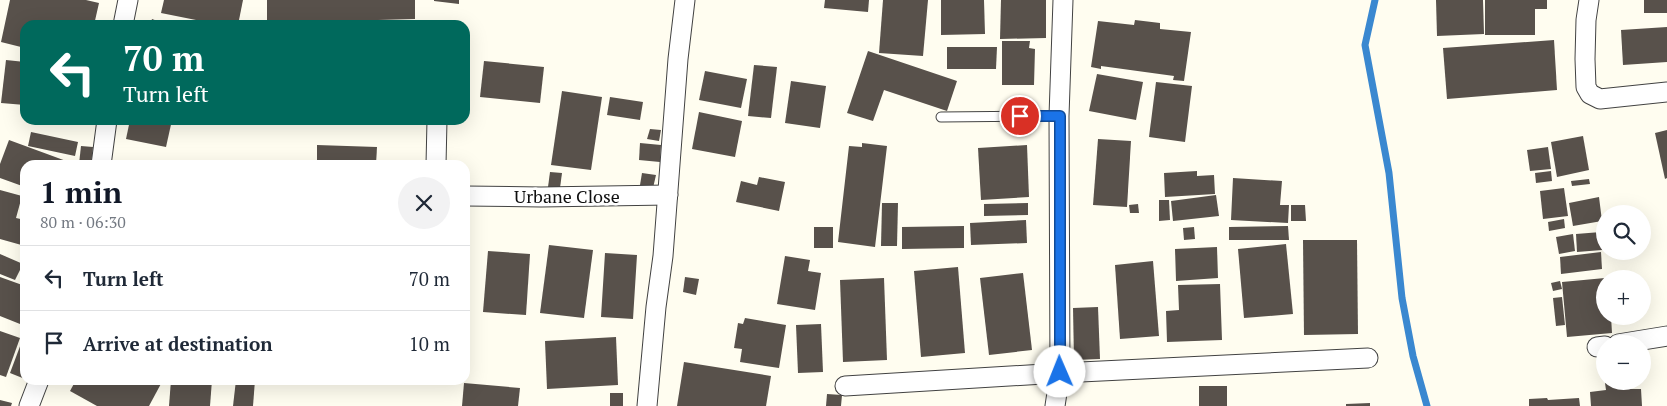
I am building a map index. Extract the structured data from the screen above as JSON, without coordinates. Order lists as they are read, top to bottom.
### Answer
{
  "streets": {
    "street": ["Urbane Close"]
  },
  "page": {
    "turn": ["70 m", "Turn left"],
    "heading": ["1 min", "80 m · 06:30"],
    "map_buttons": ["+", "−"],
    "list": [
      {
        "name": "Turn left",
        "value": "70 m"
      },
      {
        "name": "Arrive at destination",
        "value": "10 m"
      }
    ]
  }
}
